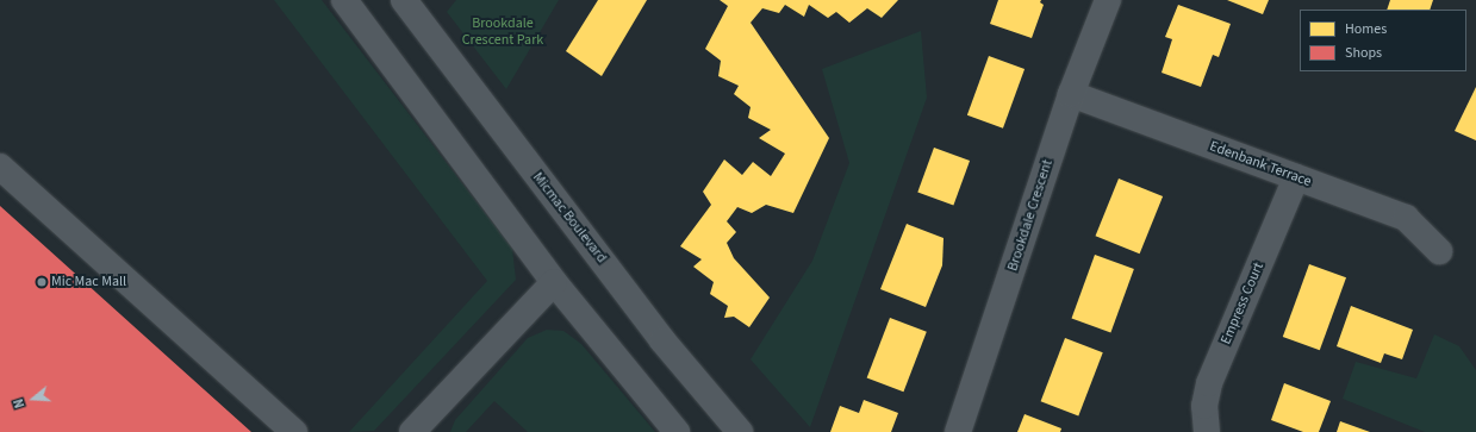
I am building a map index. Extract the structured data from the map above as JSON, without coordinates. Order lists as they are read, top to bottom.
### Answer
{
  "streets": {
    "street": [
      "Edenbank Terrace",
      "Brookdale Crescent",
      "Micmac Boulevard",
      "Empress Court"
    ]
  },
  "crossings": [
    ["Edenbank Terrace", "Brookdale Crescent"],
    ["Edenbank Terrace", "Empress Court"]
  ],
  "parks": ["Brookdale Crescent Park"],
  "places": ["Mic Mac Mall"],
  "legend": ["Homes", "Shops"],
  "north": "left"
}
